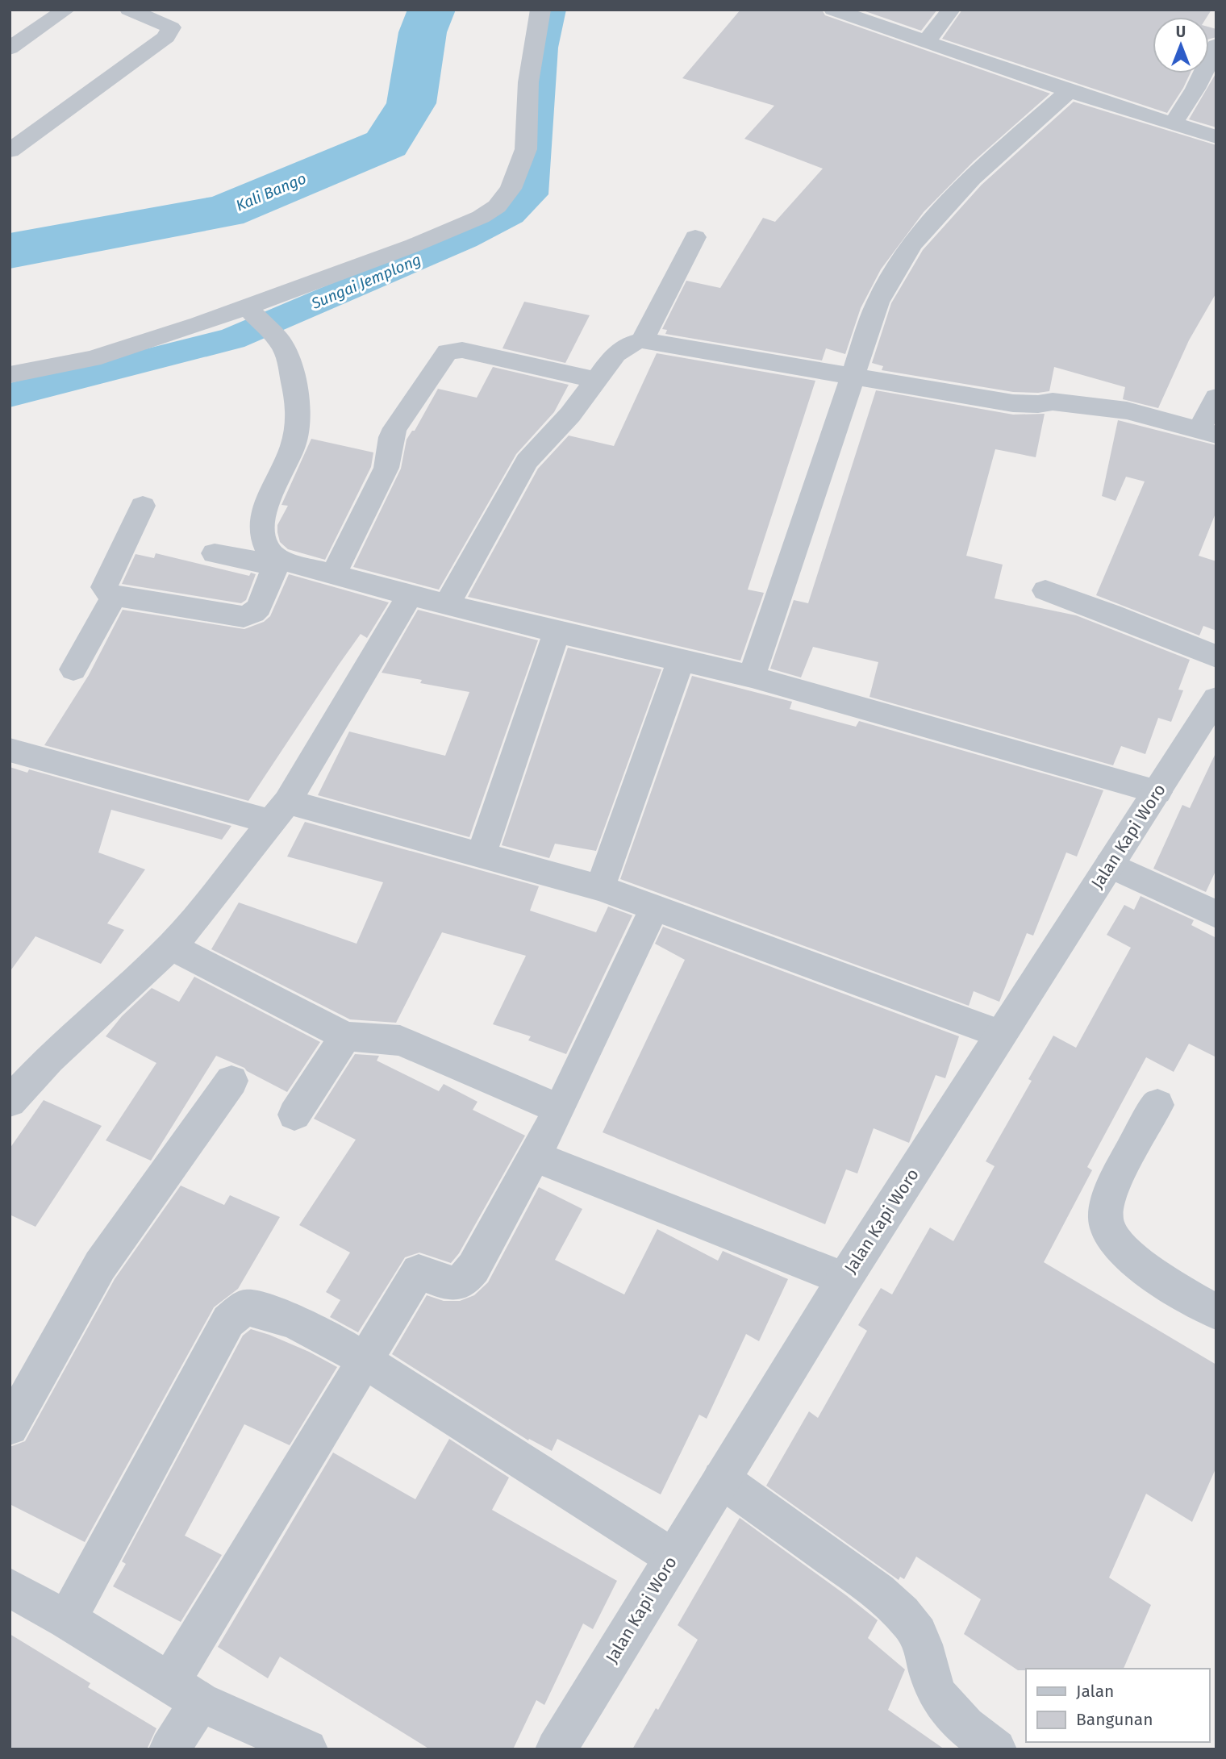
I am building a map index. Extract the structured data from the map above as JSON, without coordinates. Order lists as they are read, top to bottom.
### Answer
{
  "streets": {
    "street": ["Jalan Kapi Woro"]
  },
  "water": ["Kali Bango", "Sungai Jemplong"],
  "legend": ["Jalan", "Bangunan"],
  "north": "top"
}
